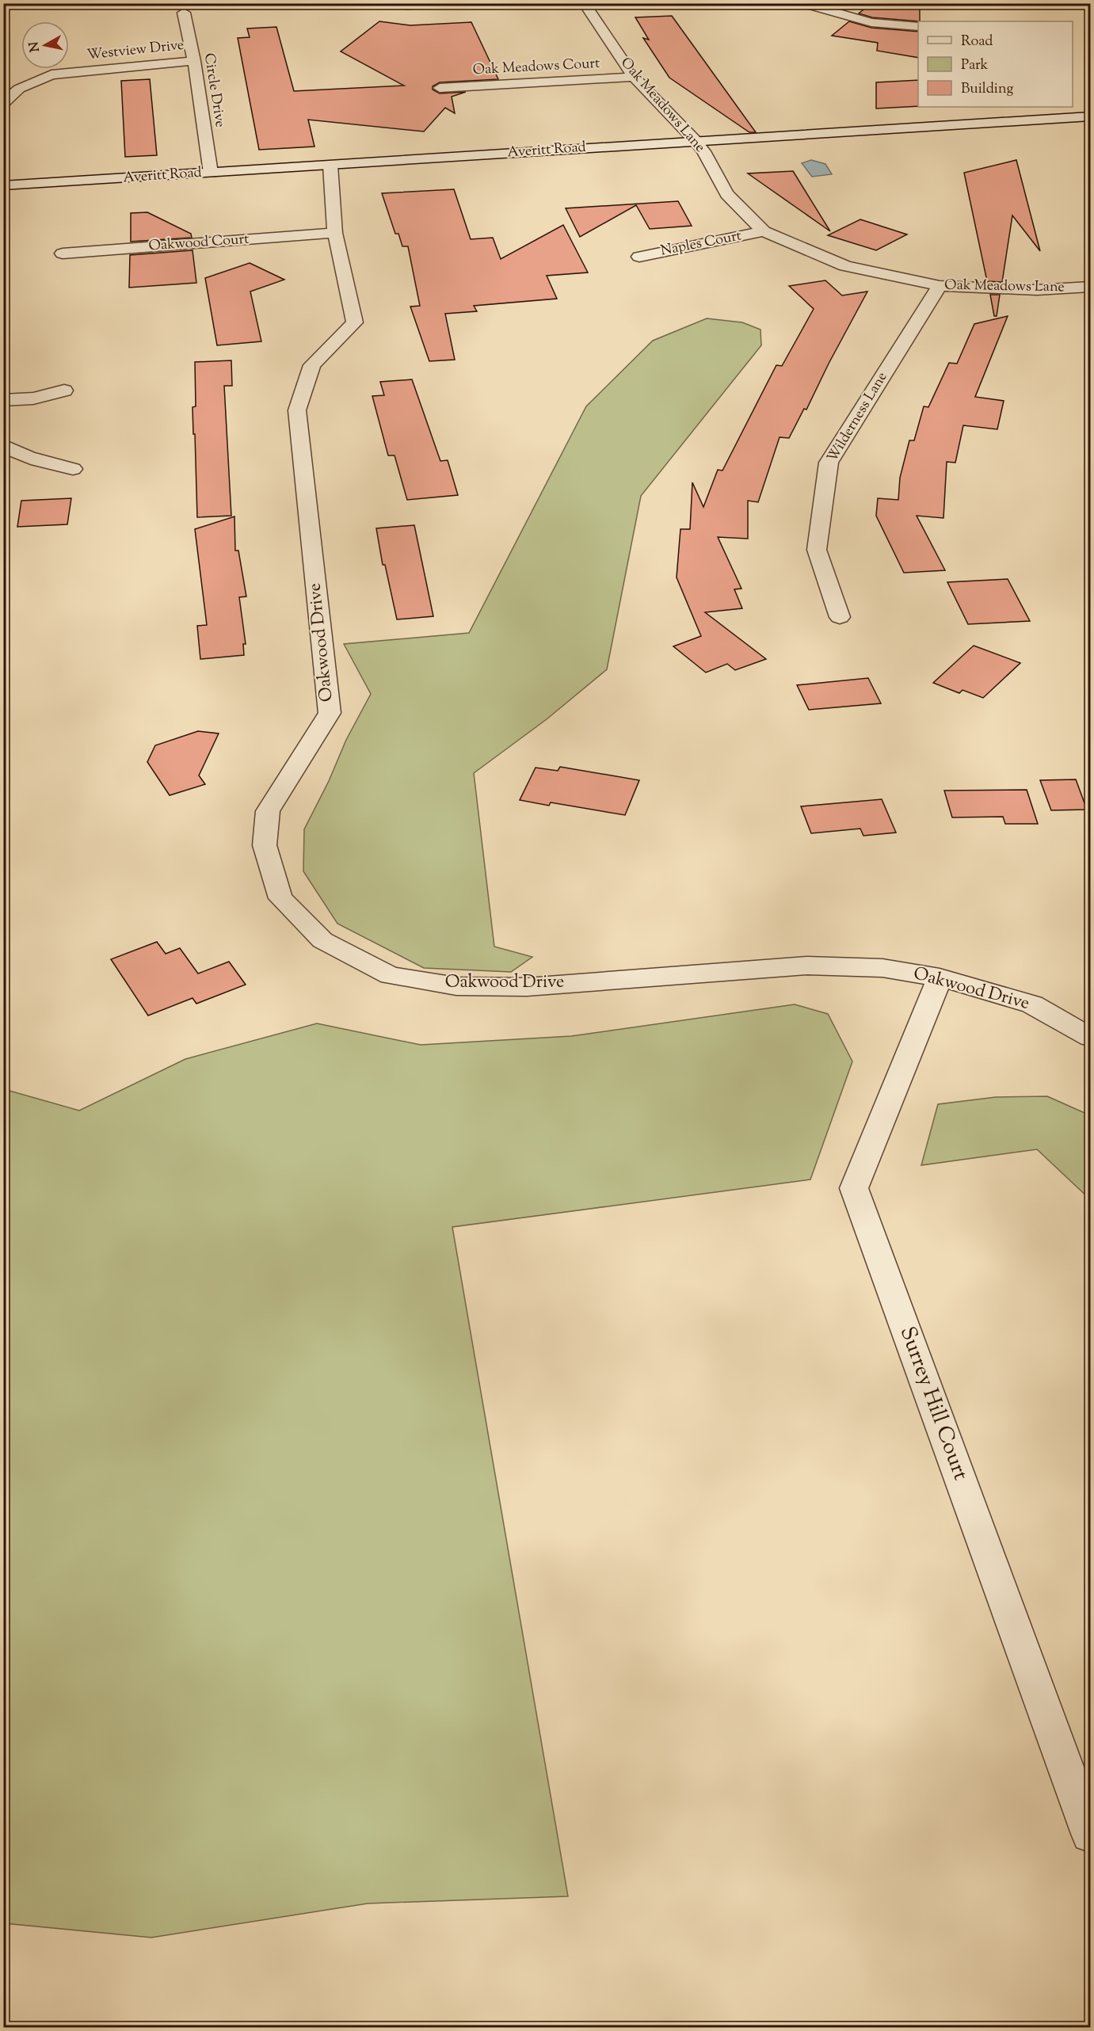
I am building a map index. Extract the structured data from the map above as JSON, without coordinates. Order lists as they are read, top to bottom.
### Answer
{
  "streets": {
    "street": [
      "Westview Drive",
      "Oak Meadows Court",
      "Circle Drive",
      "Oak Meadows Lane",
      "Averitt Road",
      "Oakwood Court",
      "Naples Court",
      "Wilderness Lane",
      "Oakwood Drive",
      "Surrey Hill Court"
    ]
  },
  "crossings": [
    ["Westview Drive", "Circle Drive"],
    ["Oak Meadows Court", "Oak Meadows Lane"],
    ["Circle Drive", "Averitt Road"],
    ["Oak Meadows Lane", "Averitt Road"],
    ["Oak Meadows Lane", "Naples Court"],
    ["Oak Meadows Lane", "Wilderness Lane"],
    ["Averitt Road", "Oakwood Drive"],
    ["Oakwood Court", "Oakwood Drive"],
    ["Oakwood Drive", "Surrey Hill Court"]
  ],
  "legend": ["Road", "Park", "Building"],
  "north": "left"
}
